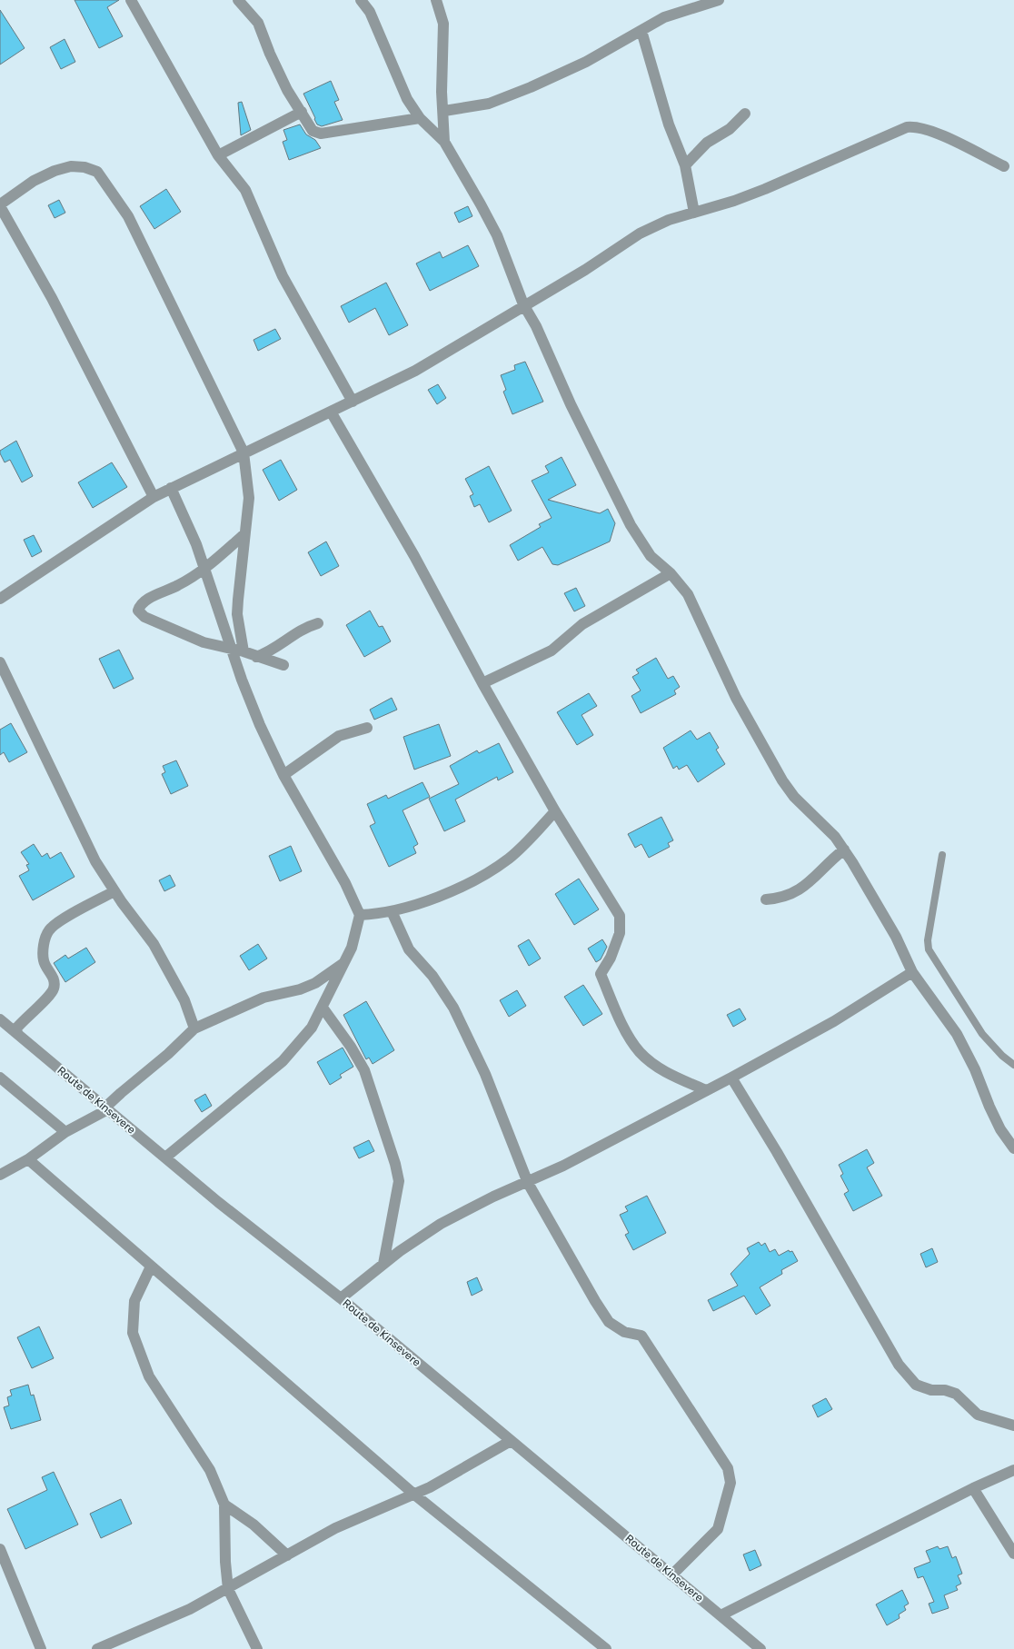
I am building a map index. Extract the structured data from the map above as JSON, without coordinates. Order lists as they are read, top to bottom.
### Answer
{
  "streets": {
    "street": ["Route de Kinsevere"]
  }
}
